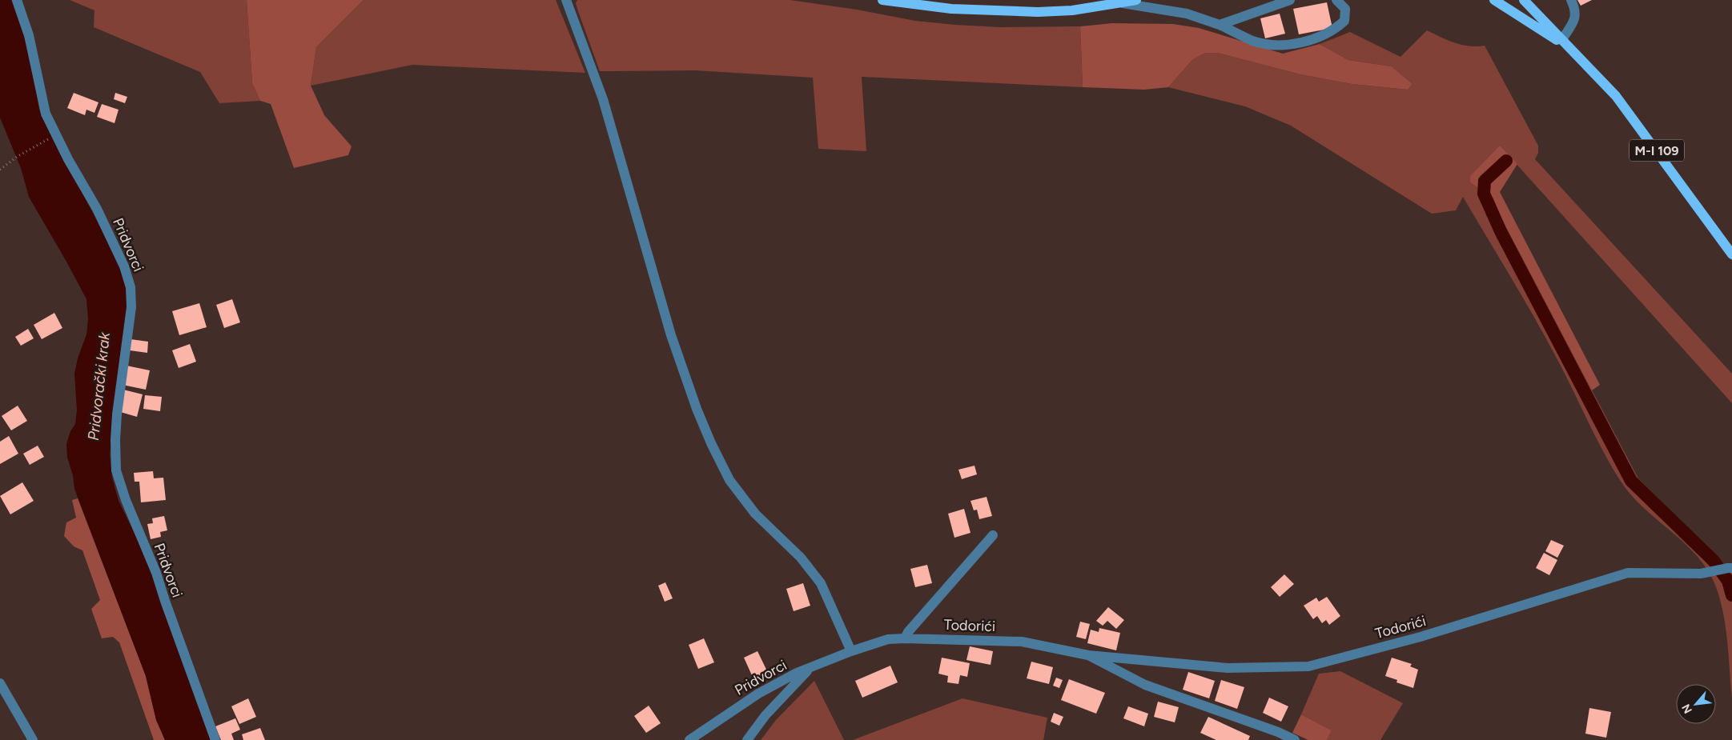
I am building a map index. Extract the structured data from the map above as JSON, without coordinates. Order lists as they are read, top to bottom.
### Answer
{
  "streets": {
    "main road": ["M-I 109"],
    "street": ["Pridvorci", "Todorići"]
  },
  "crossings": [
    ["Pridvorci", "Todorići"]
  ],
  "water": ["Pridvorački krak"],
  "north": "bottom left"
}
